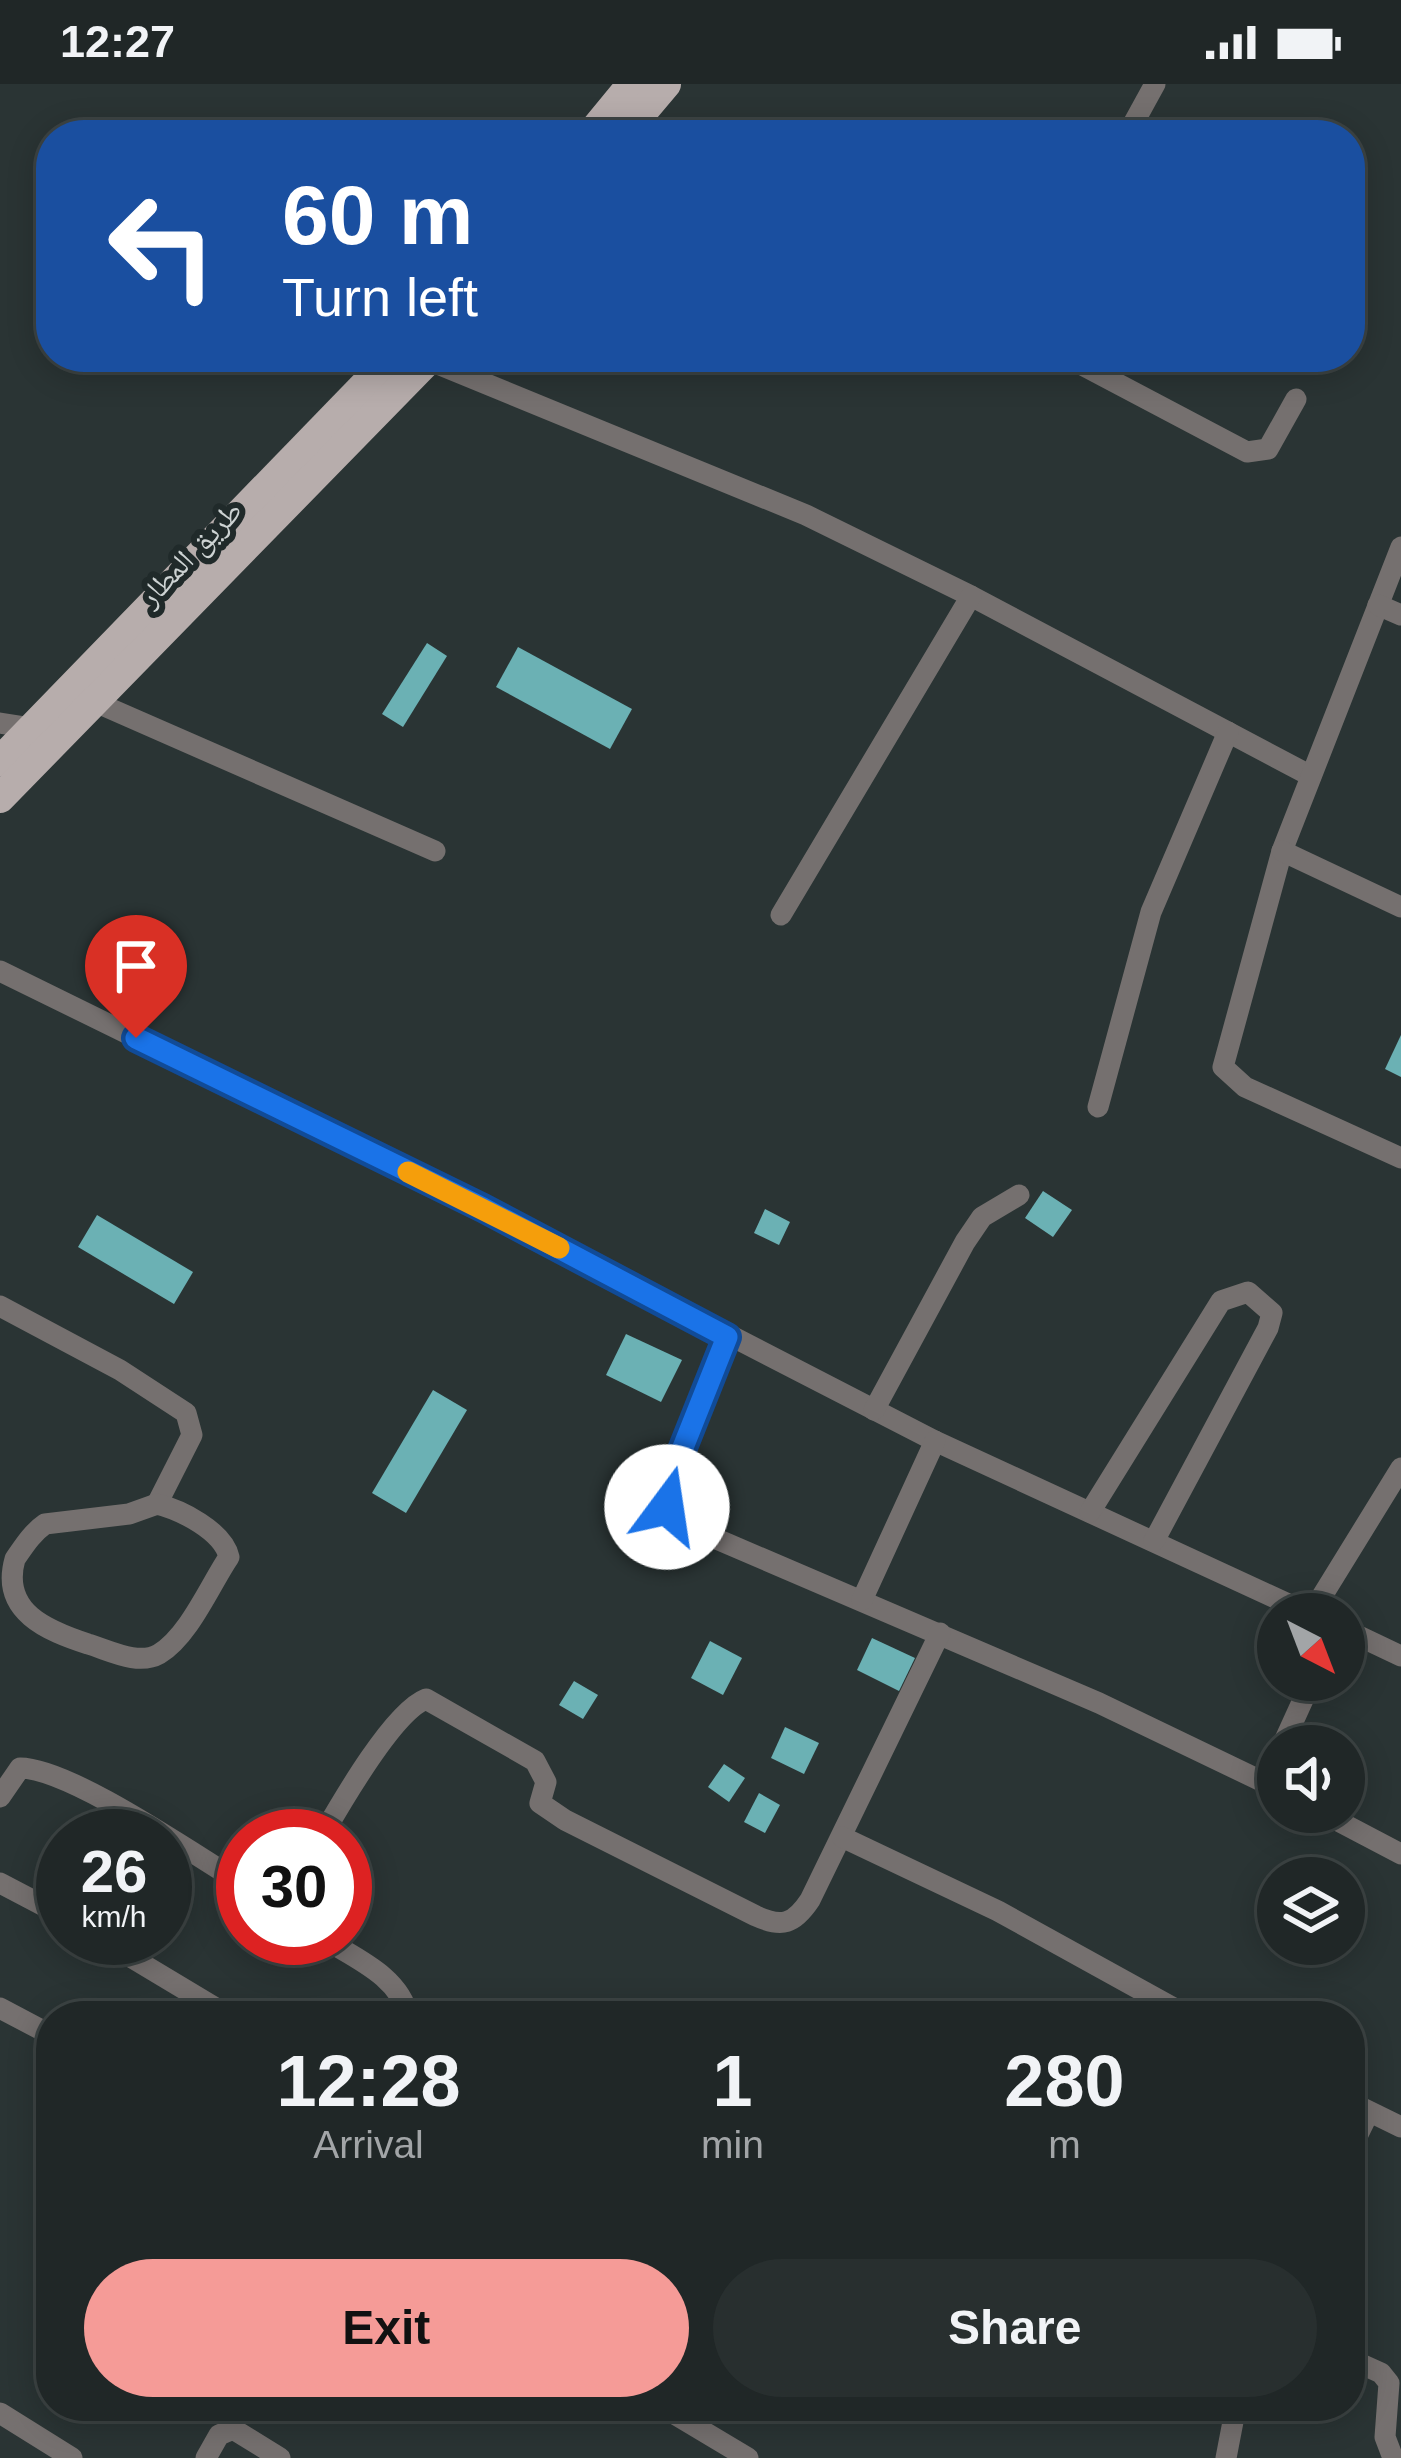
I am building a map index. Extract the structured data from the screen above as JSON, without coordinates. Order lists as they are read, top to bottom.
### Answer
{
  "streets": {
    "main road": ["طريق المطار"]
  },
  "north": "bottom right",
  "page": {
    "status": "12:27",
    "turn": ["60 m", "Turn left"],
    "speed": "26 km/h",
    "limit": "30",
    "eta": [
      "12:28",
      "Arrival",
      "1",
      "min",
      "280",
      "m"
    ],
    "buttons": ["Exit", "Share"]
  }
}
